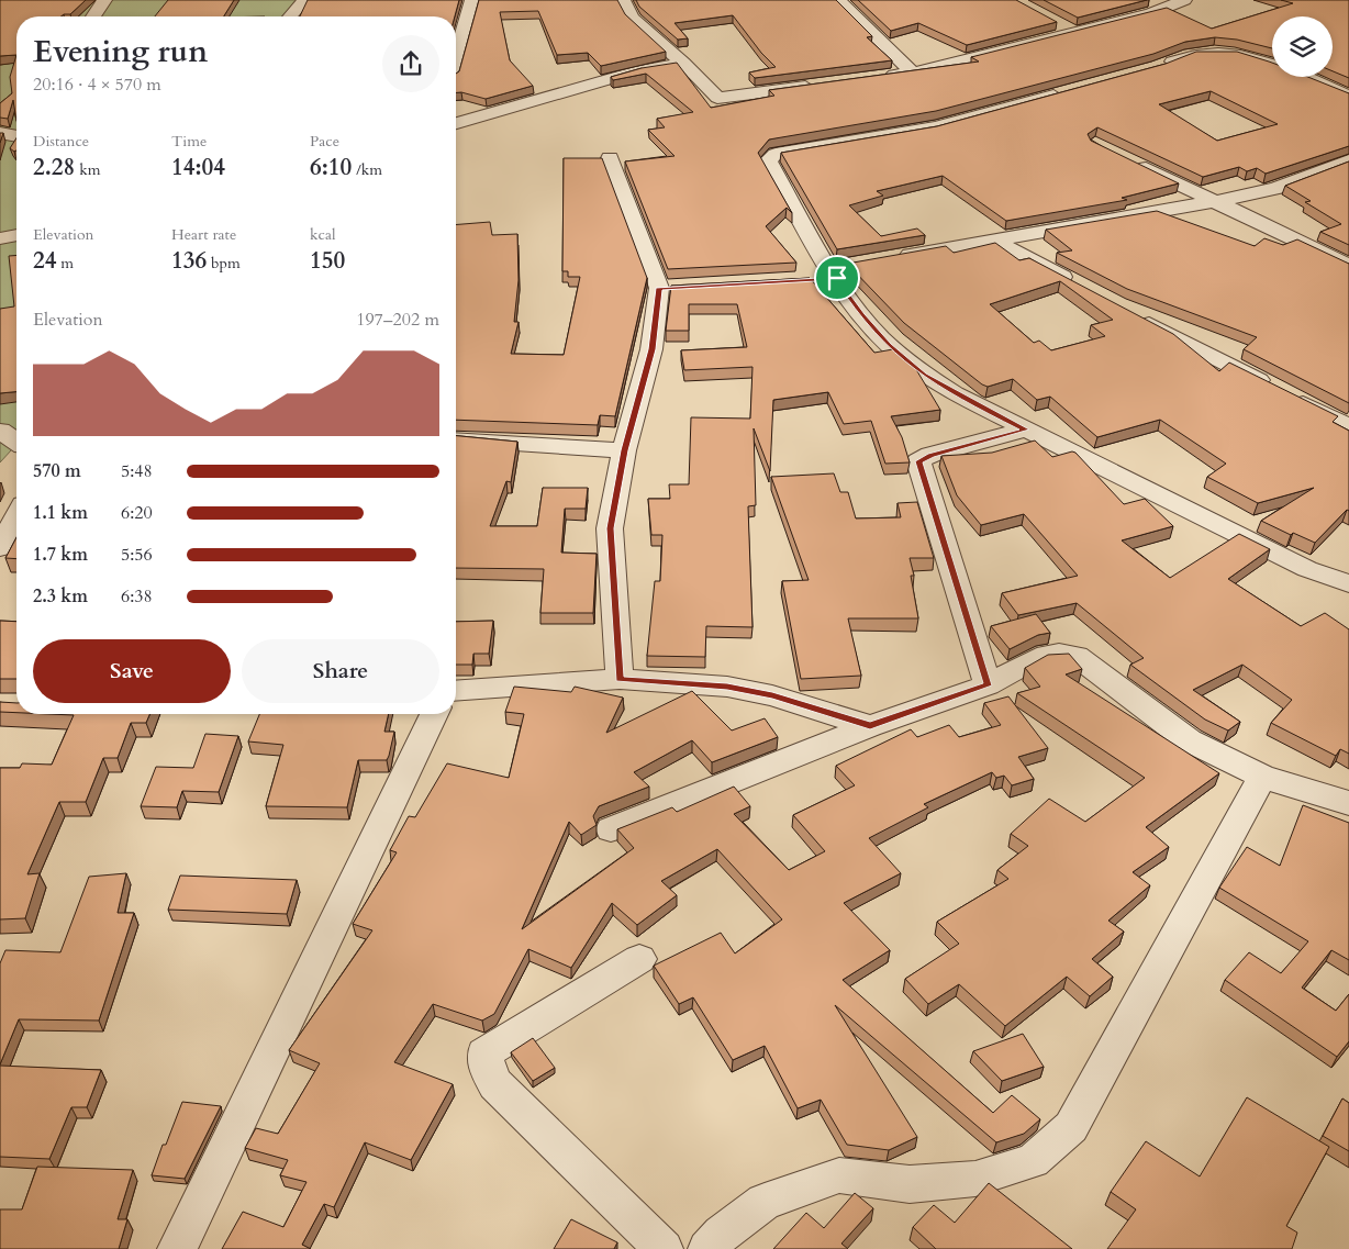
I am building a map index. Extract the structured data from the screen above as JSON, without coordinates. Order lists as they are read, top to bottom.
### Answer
{
  "page": {
    "heading": ["Evening run", "20:16 · 4 × 570 m"],
    "stats": [
      ["Distance", "2.28 km"],
      ["Time", "14:04"],
      ["Pace", "6:10 /km"],
      ["Elevation", "24 m"],
      ["Heart rate", "136 bpm"],
      ["kcal", "150"]
    ],
    "chart": ["Elevation", "197–202 m"],
    "list": [
      {
        "name": "570 m",
        "note": "5:48"
      },
      {
        "name": "1.1 km",
        "note": "6:20"
      },
      {
        "name": "1.7 km",
        "note": "5:56"
      },
      {
        "name": "2.3 km",
        "note": "6:38"
      }
    ],
    "buttons": ["Save", "Share"]
  }
}
